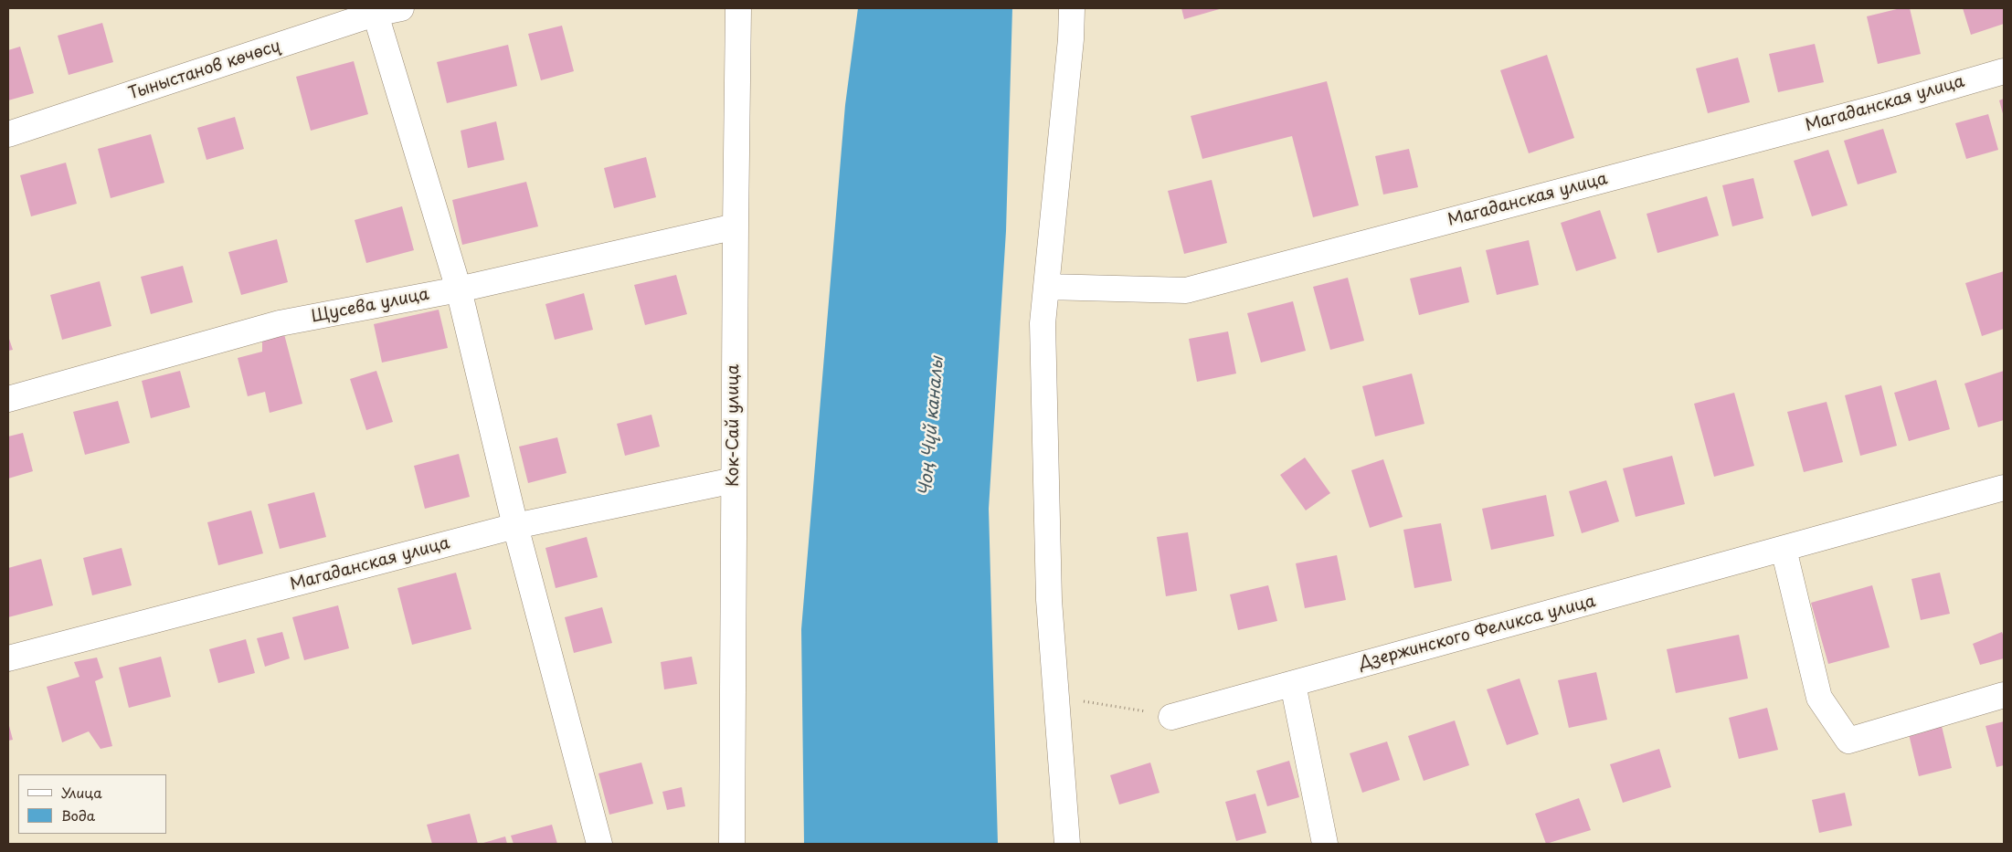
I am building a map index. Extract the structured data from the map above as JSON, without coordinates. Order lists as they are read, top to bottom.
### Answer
{
  "streets": {
    "street": [
      "Тыныстанов көчөсү",
      "Магаданская улица",
      "Щусева улица",
      "Кок-Сай улица",
      "Дзержинского Феликса улица"
    ]
  },
  "crossings": [
    ["Магаданская улица", "Кок-Сай улица"],
    ["Щусева улица", "Кок-Сай улица"]
  ],
  "water": ["Чоң Чүй каналы"],
  "legend": ["Улица", "Вода"]
}
